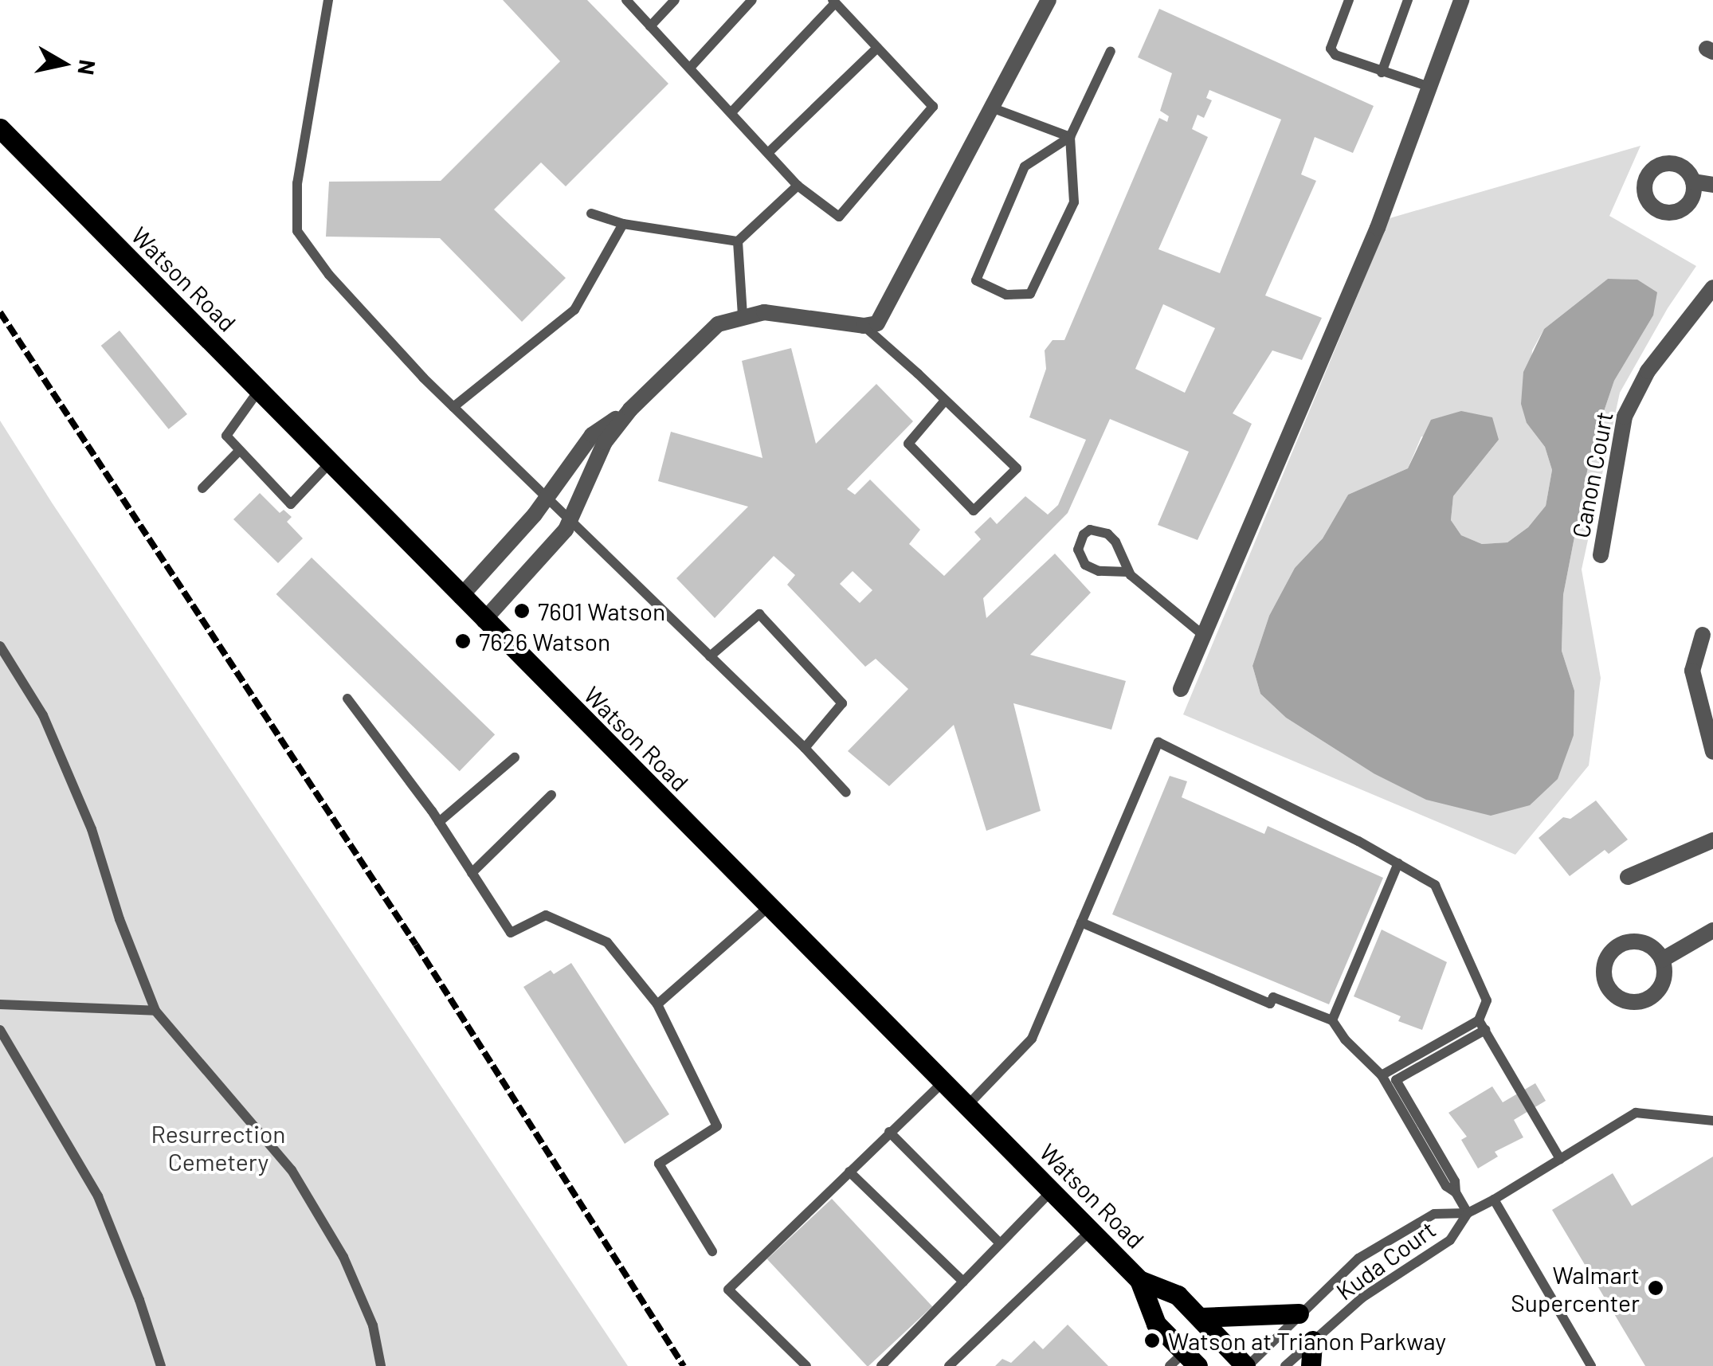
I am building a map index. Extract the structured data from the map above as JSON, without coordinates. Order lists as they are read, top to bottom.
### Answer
{
  "streets": {
    "main road": ["Watson Road"],
    "street": ["Canon Court"],
    "lane": ["Kuda Court"]
  },
  "crossings": [
    ["Watson Road", "Kuda Court"]
  ],
  "parks": ["Resurrection Cemetery"],
  "places": [
    "7601 Watson",
    "7626 Watson",
    "Walmart Supercenter",
    "Watson at Trianon Parkway"
  ],
  "north": "right"
}
